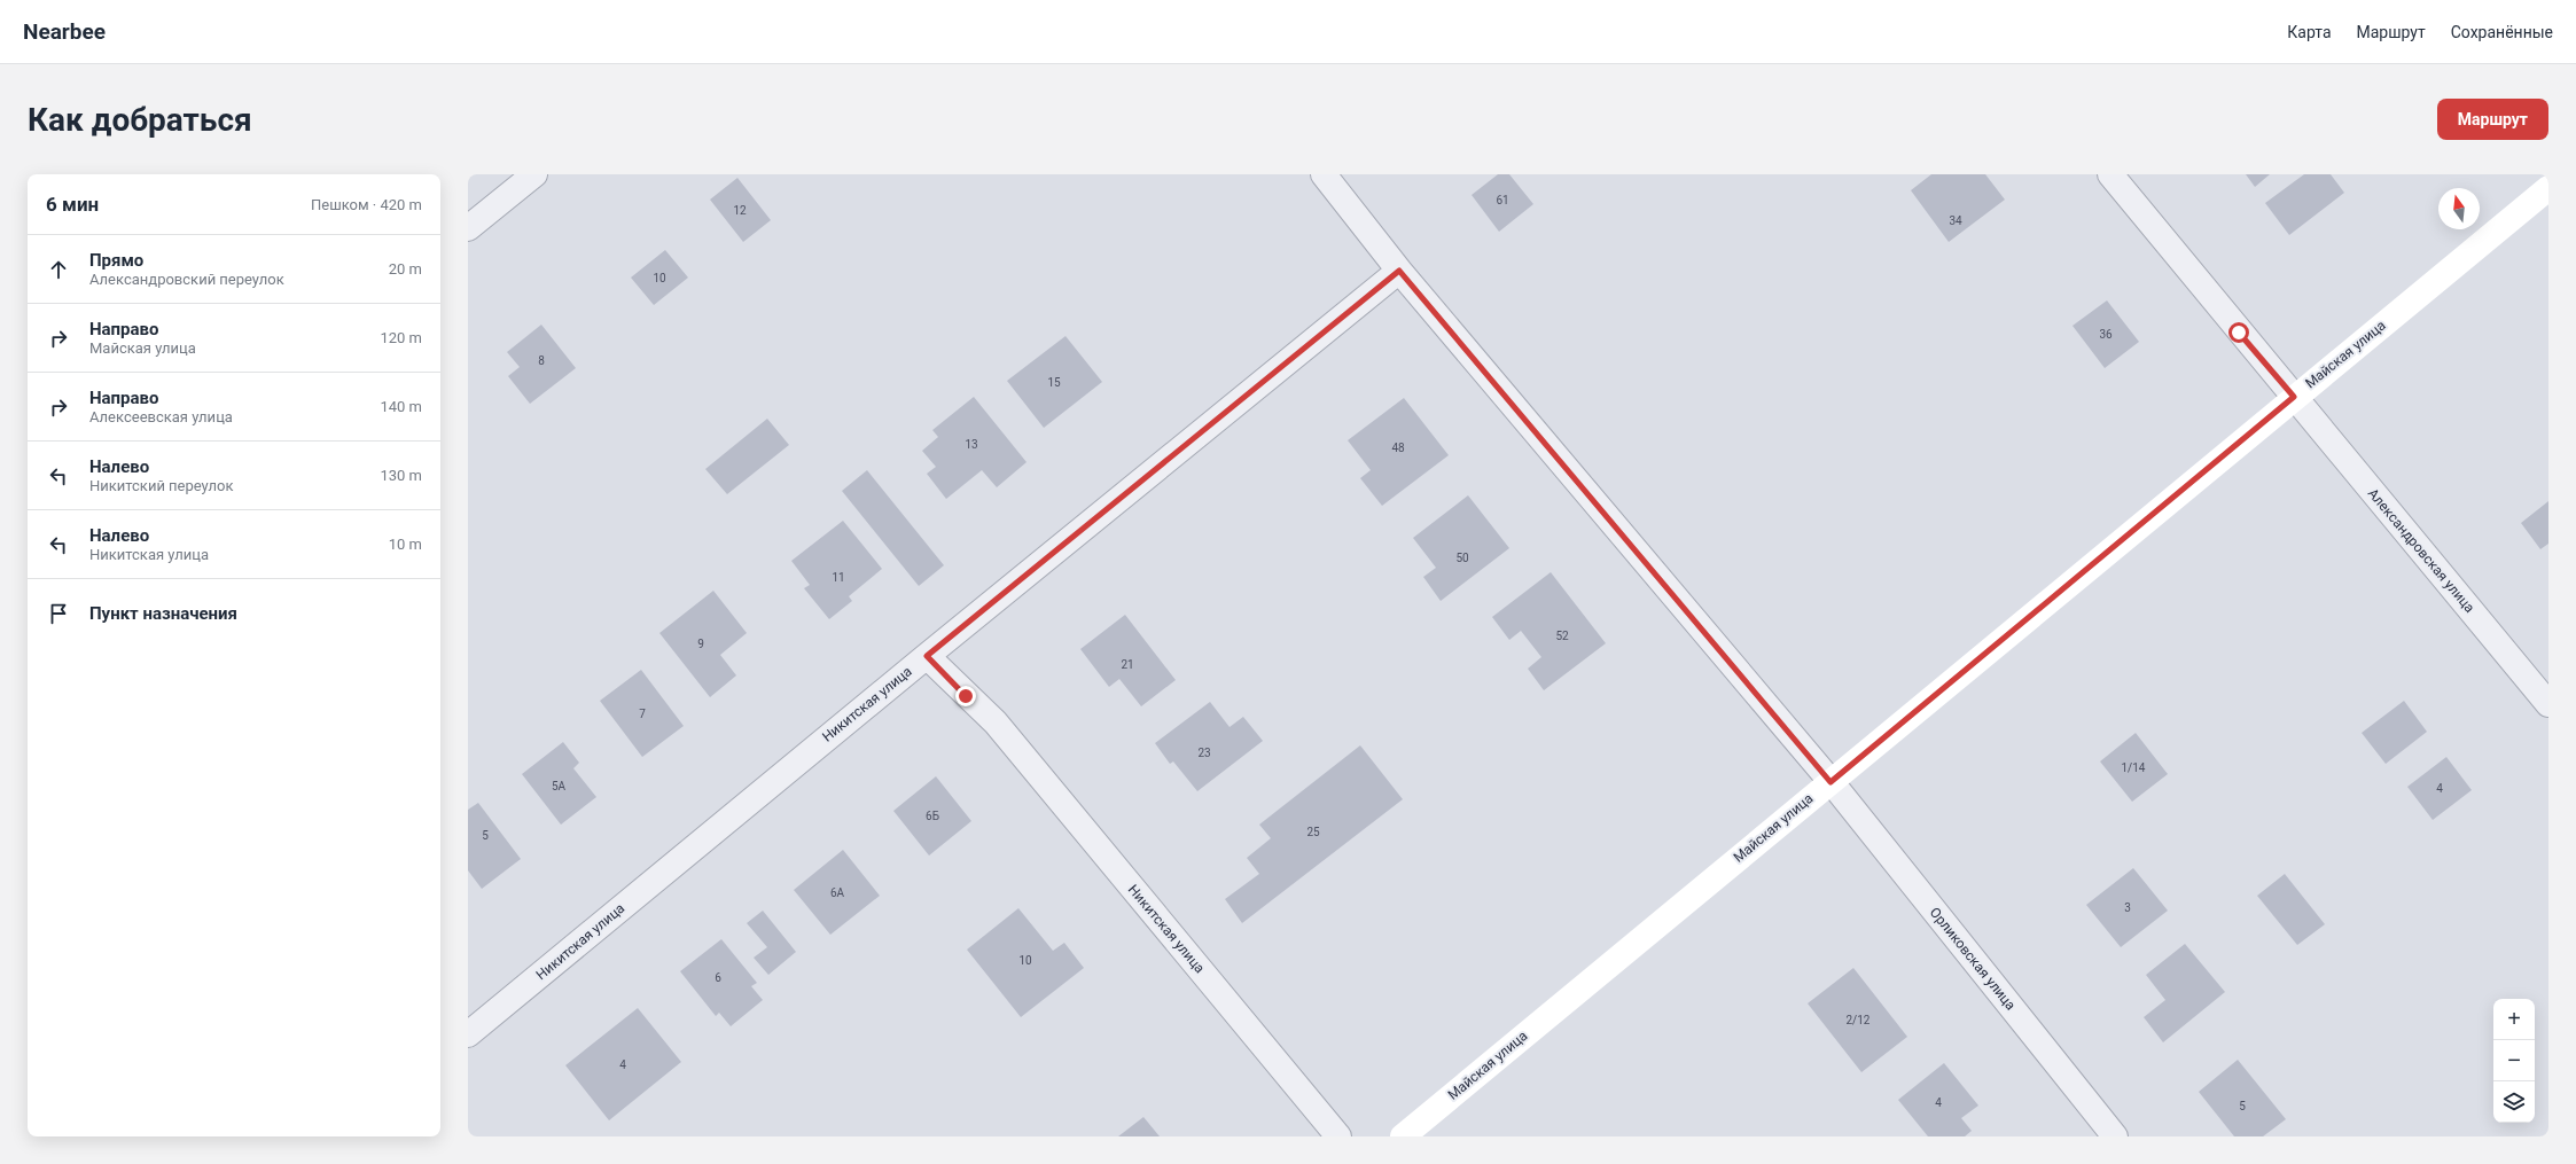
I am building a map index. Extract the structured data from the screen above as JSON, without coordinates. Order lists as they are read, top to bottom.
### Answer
{
  "streets": {
    "street": [
      "Майская улица",
      "Александровская улица",
      "Никитская улица",
      "Орликовская улица"
    ]
  },
  "crossings": [
    ["Майская улица", "Александровская улица"],
    ["Майская улица", "Орликовская улица"]
  ],
  "house_numbers": [
    "61",
    "12",
    "34",
    "10",
    "36",
    "8",
    "15",
    "13",
    "48",
    "50",
    "11",
    "52",
    "9",
    "21",
    "7",
    "23",
    "1/14",
    "5А",
    "4",
    "6Б",
    "25",
    "5",
    "6А",
    "3",
    "10",
    "6",
    "2/12",
    "4",
    "4",
    "5"
  ],
  "north": "top",
  "page": {
    "header": "Nearbee",
    "nav": ["Карта", "Маршрут", "Сохранённые"],
    "buttons": "Маршрут",
    "title": "Как добраться",
    "heading": ["6 мин", "Пешком · 420 m"],
    "list": [
      ["Прямо", "Александровский переулок", "20 m"],
      ["Направо", "Майская улица", "120 m"],
      ["Направо", "Алексеевская улица", "140 m"],
      ["Налево", "Никитский переулок", "130 m"],
      ["Налево", "Никитская улица", "10 m"],
      "Пункт назначения"
    ],
    "map_buttons": ["+", "−"]
  }
}
